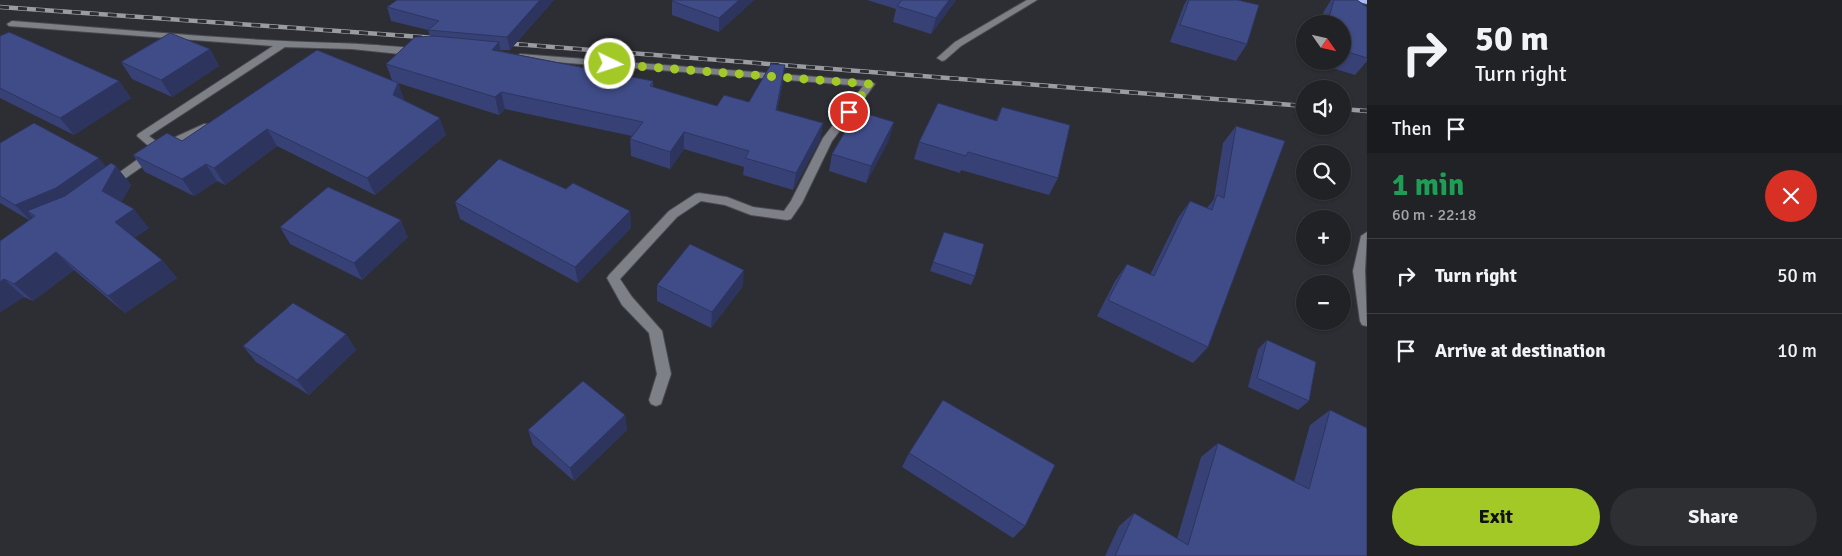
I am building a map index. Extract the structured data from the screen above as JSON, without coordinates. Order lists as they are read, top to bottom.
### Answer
{
  "north": "bottom right",
  "page": {
    "turn": ["50 m", "Turn right"],
    "map_buttons": ["+", "−"],
    "then": "Then",
    "heading": ["1 min", "60 m · 22:18"],
    "list": [
      {
        "name": "Turn right",
        "value": "50 m"
      },
      {
        "name": "Arrive at destination",
        "value": "10 m"
      }
    ],
    "buttons": ["Exit", "Share"]
  }
}
